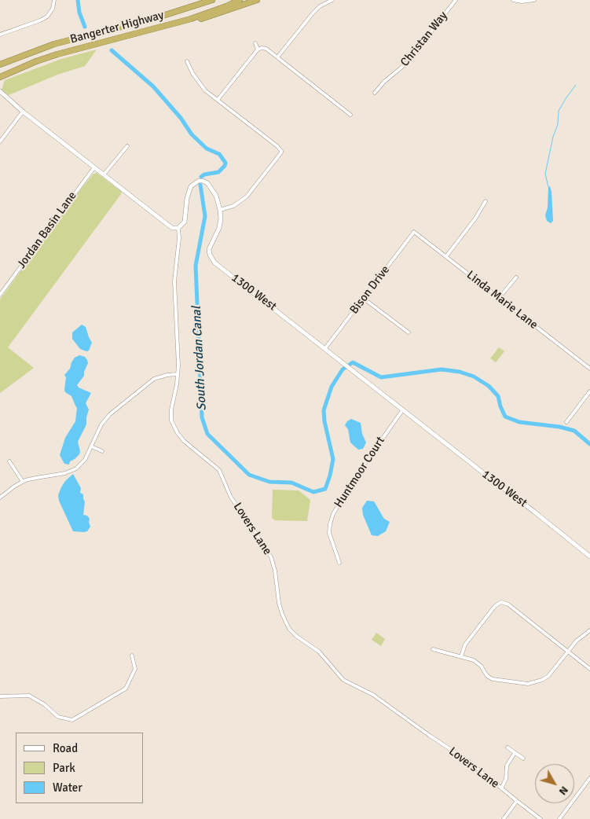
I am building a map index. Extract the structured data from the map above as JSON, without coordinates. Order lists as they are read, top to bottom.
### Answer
{
  "streets": {
    "highway": ["Bangerter Highway"],
    "street": [
      "Christan Way",
      "Jordan Basin Lane",
      "Bison Drive",
      "1300 West",
      "Linda Marie Lane",
      "Huntmoor Court",
      "Lovers Lane"
    ]
  },
  "crossings": [
    ["Bison Drive", "1300 West"],
    ["Bison Drive", "Linda Marie Lane"],
    ["1300 West", "Huntmoor Court"],
    ["1300 West", "Lovers Lane"]
  ],
  "water": ["South Jordan Canal"],
  "legend": ["Road", "Park", "Water"],
  "north": "bottom right"
}
